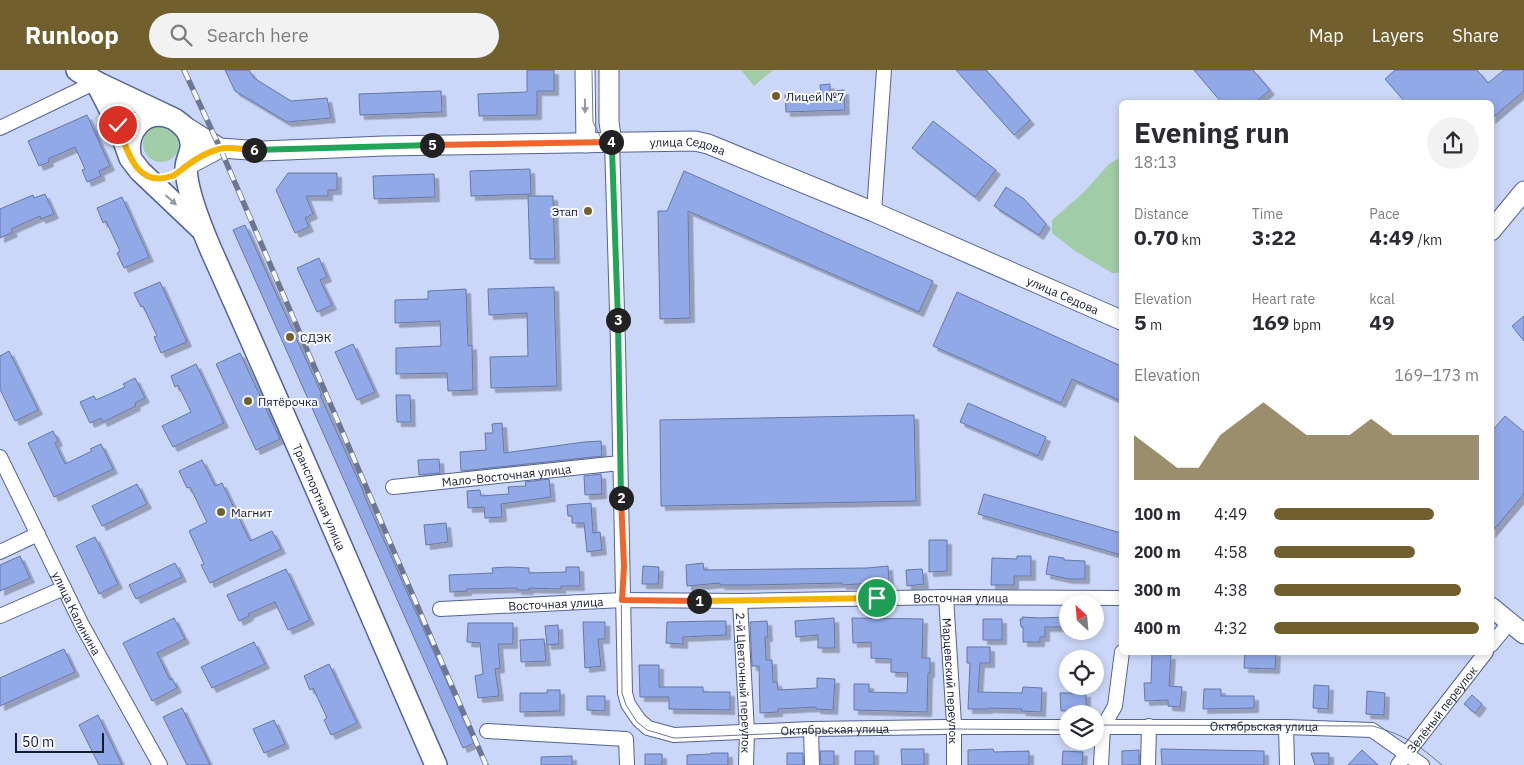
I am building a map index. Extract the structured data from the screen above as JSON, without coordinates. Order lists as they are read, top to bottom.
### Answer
{
  "streets": {
    "main road": ["улица Седова", "Транспортная улица"],
    "street": [
      "Мало-Восточная улица",
      "Восточная улица",
      "улица Калинина",
      "Марцевский переулок",
      "2-й Цветочный переулок",
      "Зелёный переулок",
      "Октябрьская улица"
    ]
  },
  "crossings": [
    ["Восточная улица", "Марцевский переулок"],
    ["Восточная улица", "2-й Цветочный переулок"],
    ["Восточная улица", "Октябрьская улица"],
    ["Марцевский переулок", "Октябрьская улица"],
    ["2-й Цветочный переулок", "Октябрьская улица"],
    ["Зелёный переулок", "Октябрьская улица"]
  ],
  "places": [
    "Лицей №7",
    "Этап",
    "СДЭК",
    "Пятёрочка",
    "Магнит"
  ],
  "scale_bar": "50 m",
  "north": "top left",
  "page": {
    "header": "Runloop",
    "search": "Search here",
    "nav": ["Map", "Layers", "Share"],
    "heading": ["Evening run", "18:13"],
    "pins": [
      "4",
      "5",
      "6",
      "3",
      "2",
      "1"
    ],
    "stats": [
      ["Distance", "0.70 km"],
      ["Time", "3:22"],
      ["Pace", "4:49 /km"],
      ["Elevation", "5 m"],
      ["Heart rate", "169 bpm"],
      ["kcal", "49"]
    ],
    "chart": ["Elevation", "169–173 m"],
    "list": [
      {
        "name": "100 m",
        "note": "4:49"
      },
      {
        "name": "200 m",
        "note": "4:58"
      },
      {
        "name": "300 m",
        "note": "4:38"
      },
      {
        "name": "400 m",
        "note": "4:32"
      }
    ],
    "scale": "50 m"
  }
}
